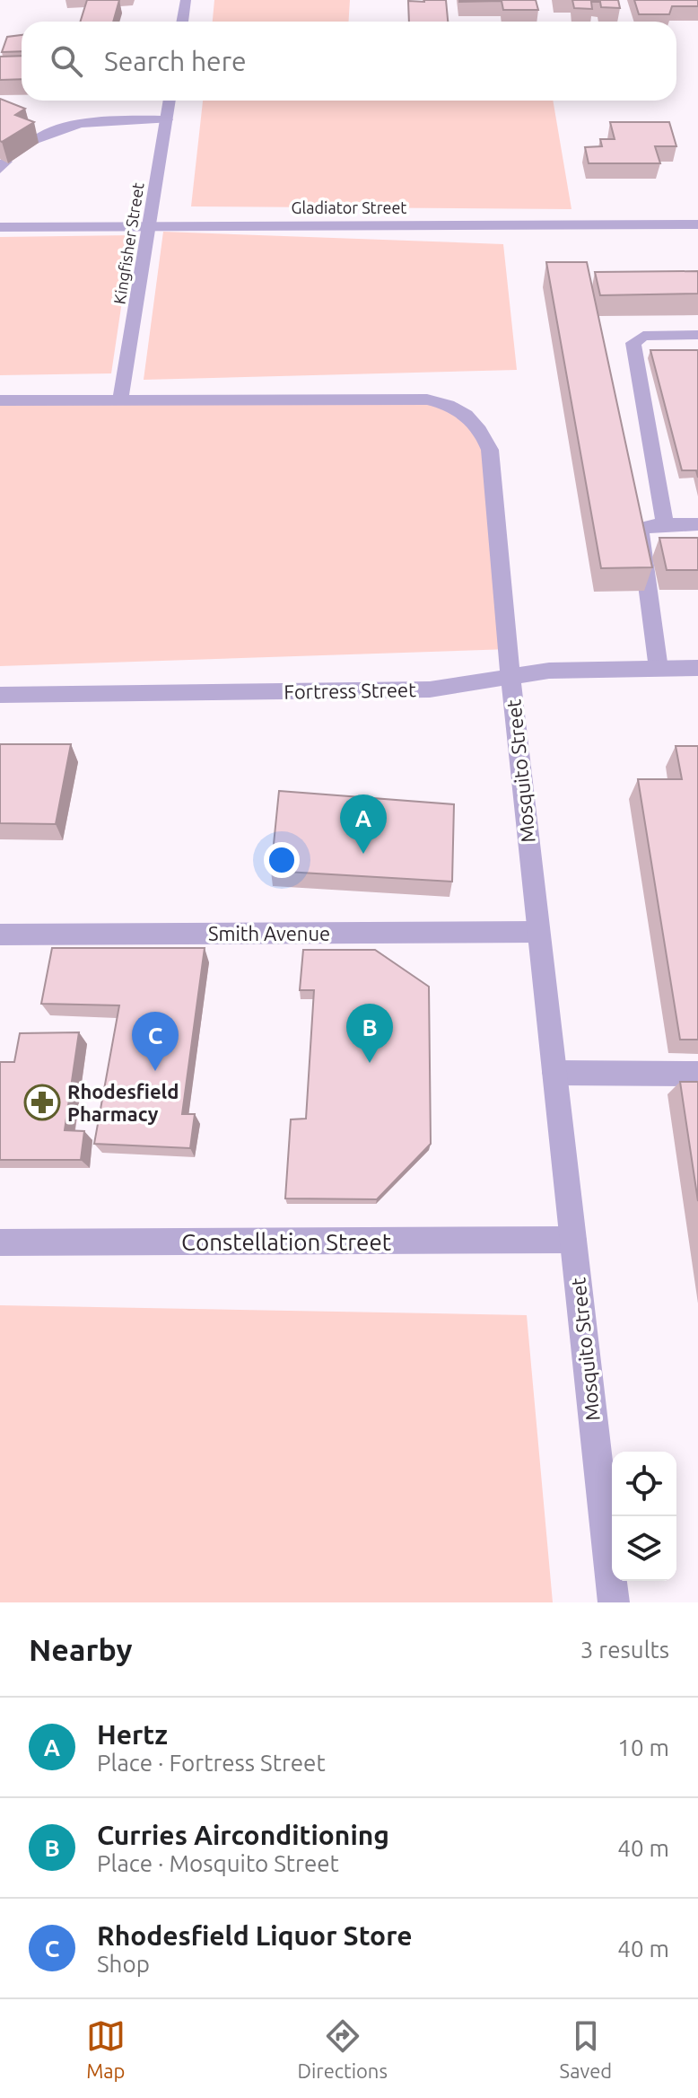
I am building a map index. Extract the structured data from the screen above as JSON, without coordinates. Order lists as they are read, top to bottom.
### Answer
{
  "streets": {
    "street": [
      "Gladiator Street",
      "Kingfisher Street",
      "Fortress Street",
      "Mosquito Street",
      "Smith Avenue",
      "Constellation Street"
    ]
  },
  "crossings": [
    ["Gladiator Street", "Kingfisher Street"],
    ["Kingfisher Street", "Mosquito Street"],
    ["Fortress Street", "Mosquito Street"],
    ["Mosquito Street", "Smith Avenue"],
    ["Mosquito Street", "Constellation Street"]
  ],
  "places": {
    "pharmacy": ["Rhodesfield Pharmacy"]
  },
  "page": {
    "search": "Search here",
    "pins": ["A", "B", "C"],
    "heading": ["Nearby", "3 results"],
    "list": [
      {
        "mark": "A",
        "name": "Hertz",
        "note": "Place · Fortress Street",
        "value": "10 m"
      },
      {
        "mark": "B",
        "name": "Curries Airconditioning",
        "note": "Place · Mosquito Street",
        "value": "40 m"
      },
      {
        "mark": "C",
        "name": "Rhodesfield Liquor Store",
        "note": "Shop",
        "value": "40 m"
      }
    ],
    "nav": ["Map", "Directions", "Saved"]
  }
}
